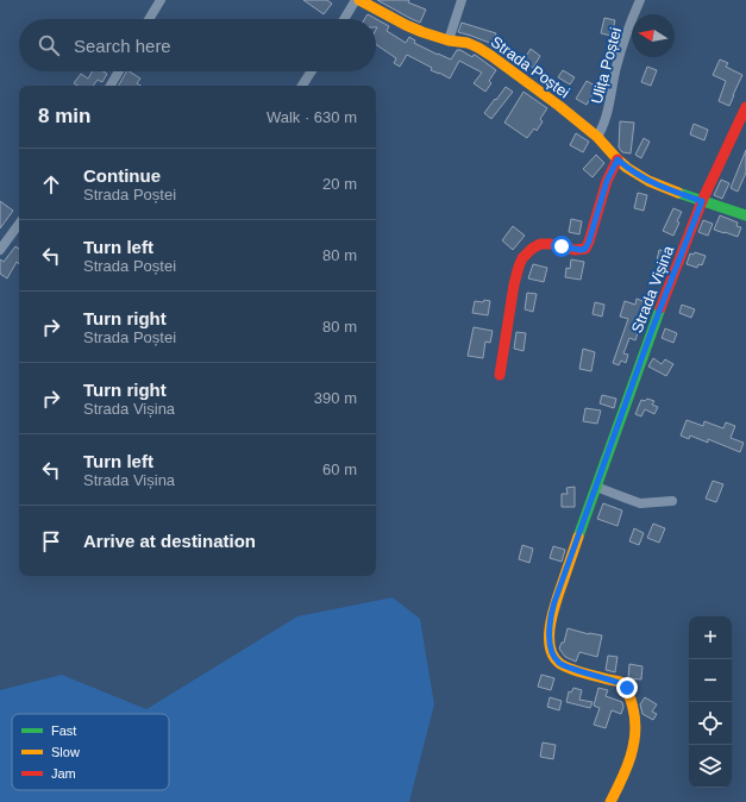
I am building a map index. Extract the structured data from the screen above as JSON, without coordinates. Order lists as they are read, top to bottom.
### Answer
{
  "streets": {
    "street": ["Ulița Poștei", "Strada Poștei", "Strada Vișina"]
  },
  "crossings": [
    ["Ulița Poștei", "Strada Poștei"],
    ["Strada Poștei", "Strada Vișina"]
  ],
  "legend": ["Fast", "Slow", "Jam"],
  "north": "left",
  "page": {
    "search": "Search here",
    "heading": ["8 min", "Walk · 630 m"],
    "list": [
      ["Continue", "Strada Poștei", "20 m"],
      ["Turn left", "Strada Poștei", "80 m"],
      ["Turn right", "Strada Poștei", "80 m"],
      ["Turn right", "Strada Vișina", "390 m"],
      ["Turn left", "Strada Vișina", "60 m"],
      "Arrive at destination"
    ],
    "map_buttons": ["+", "−"]
  }
}
